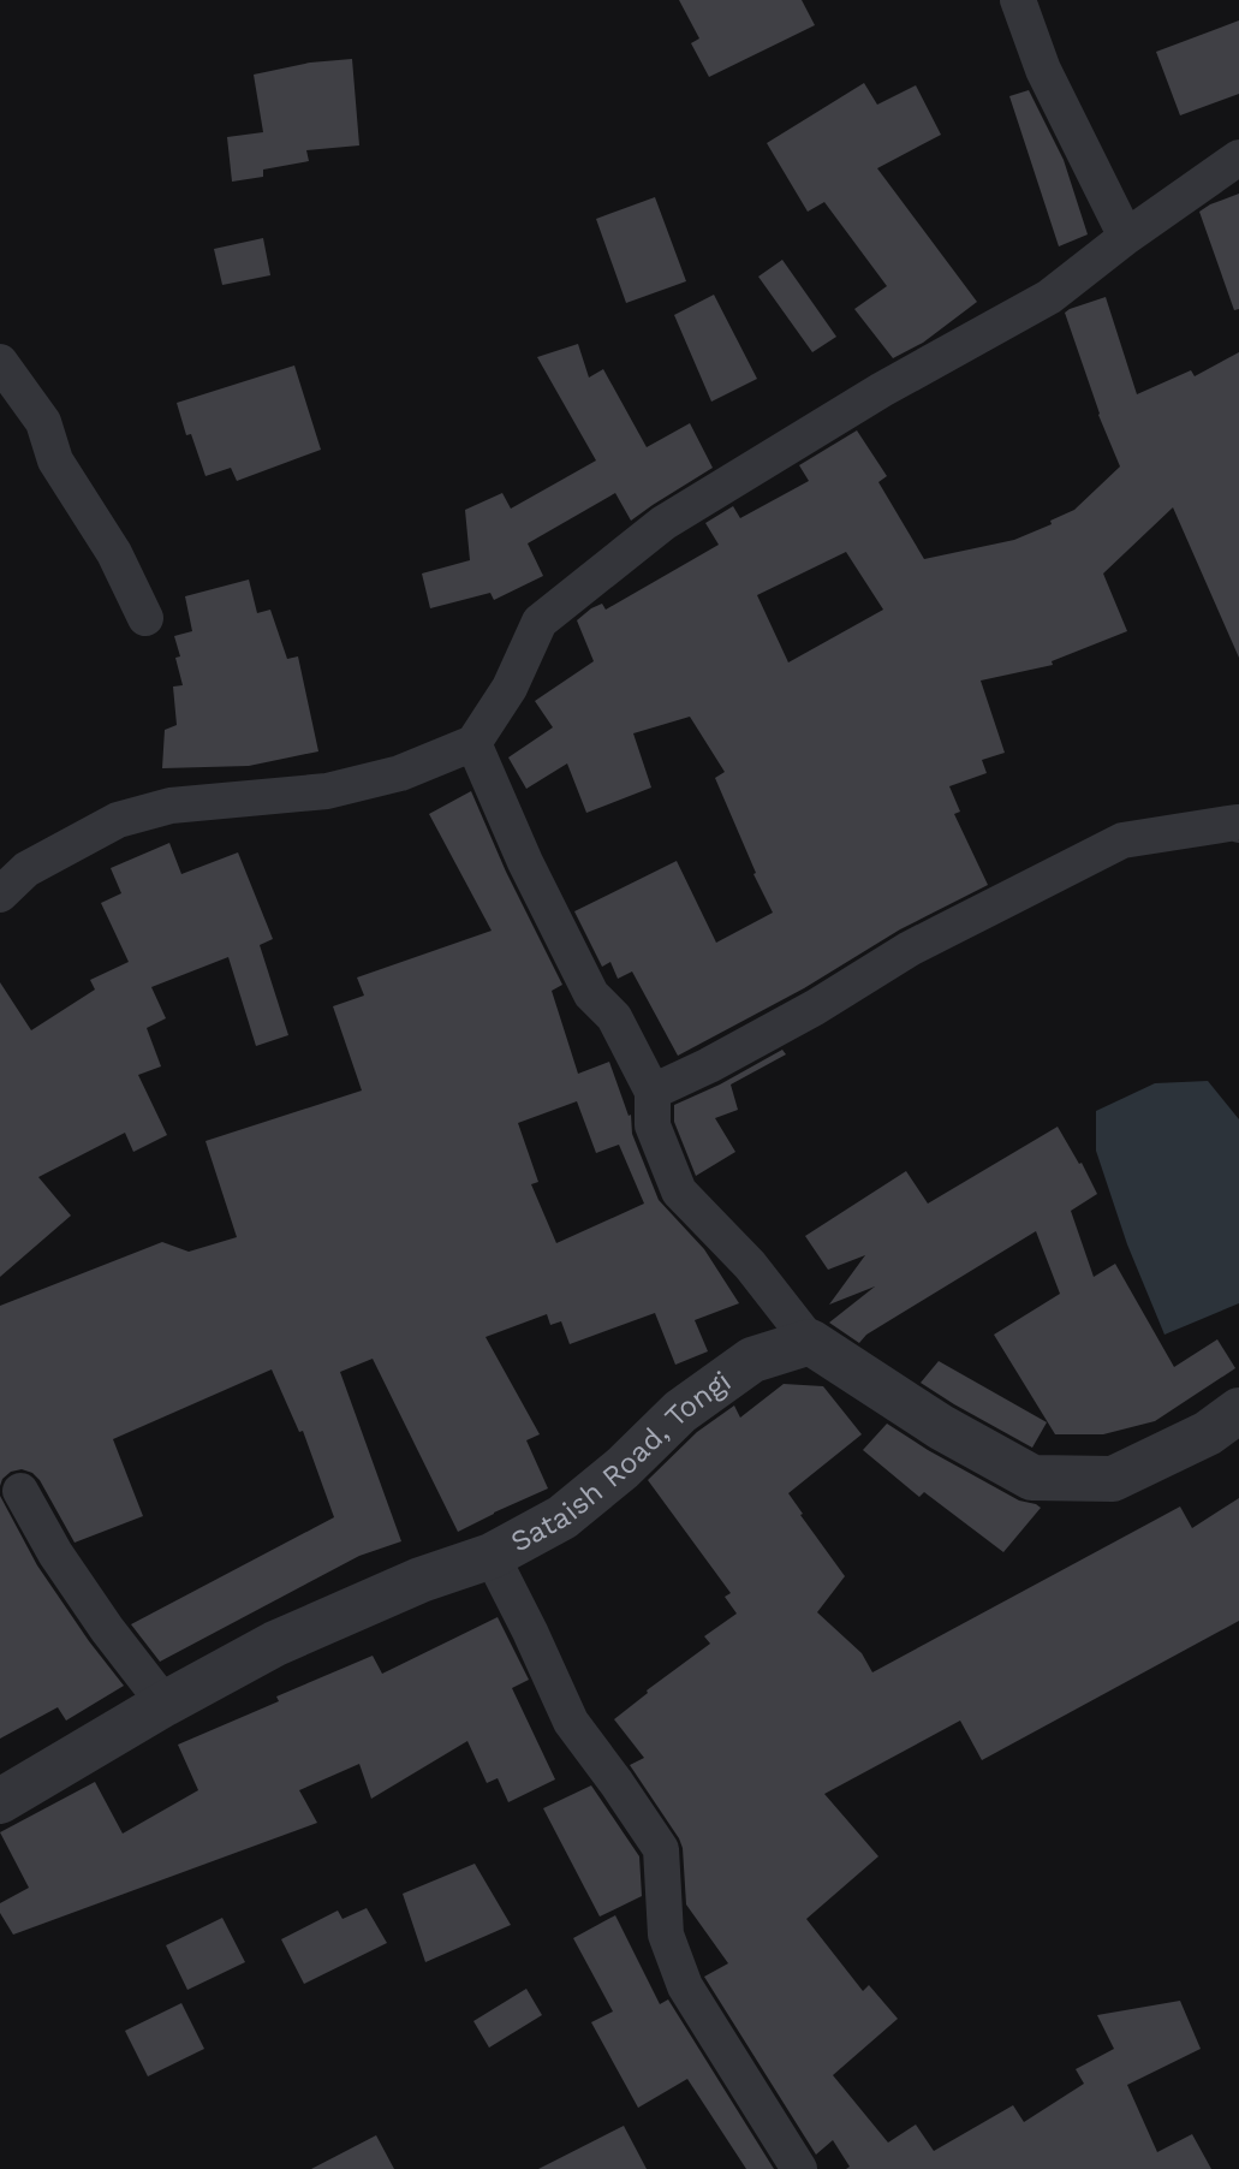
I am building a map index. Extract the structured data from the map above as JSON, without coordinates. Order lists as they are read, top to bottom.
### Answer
{
  "streets": {
    "street": ["Sataish Road, Tongi"]
  }
}
